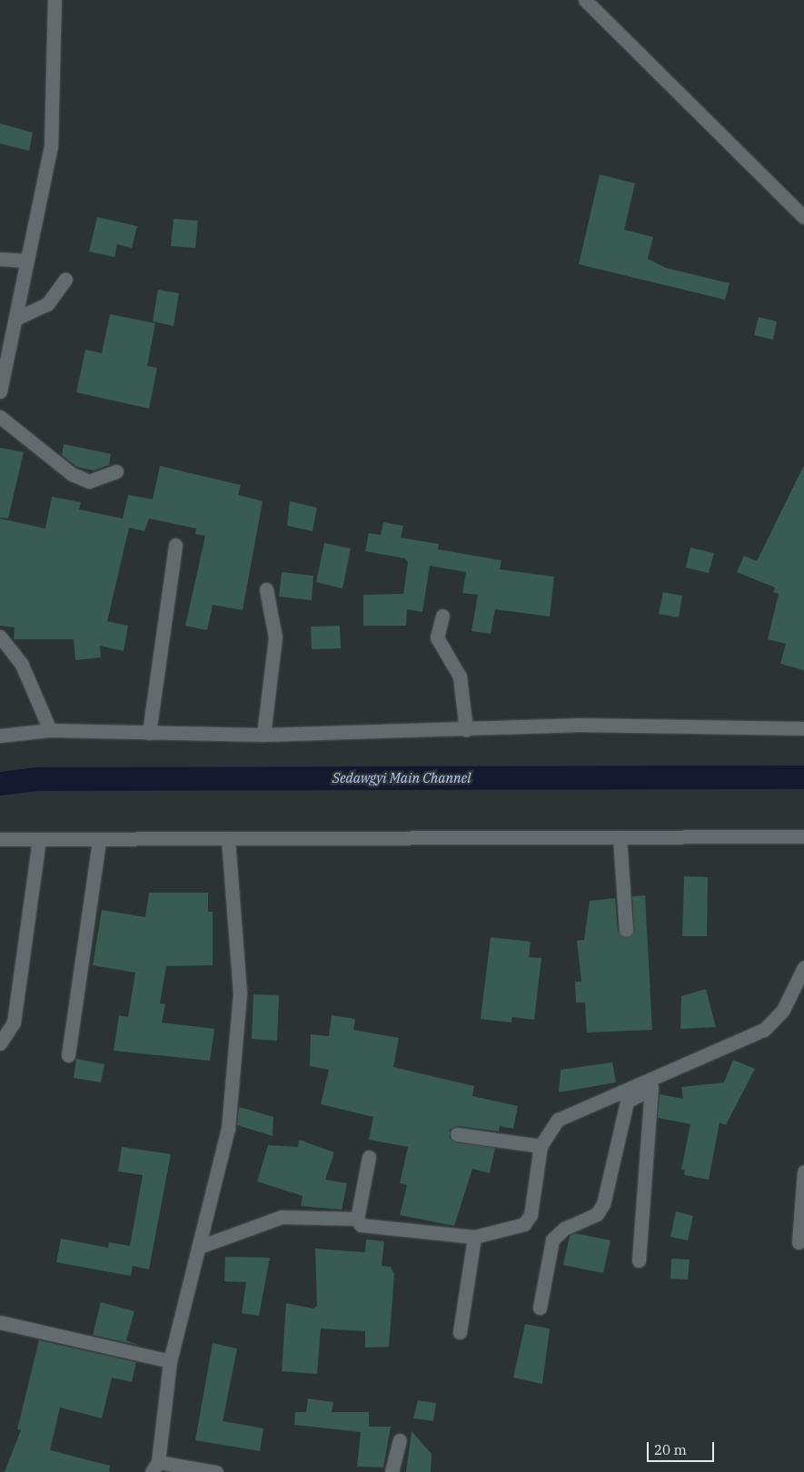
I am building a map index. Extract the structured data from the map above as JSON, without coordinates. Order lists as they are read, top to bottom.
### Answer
{
  "water": ["Sedawgyi Main Channel"],
  "scale_bar": "20 m"
}
